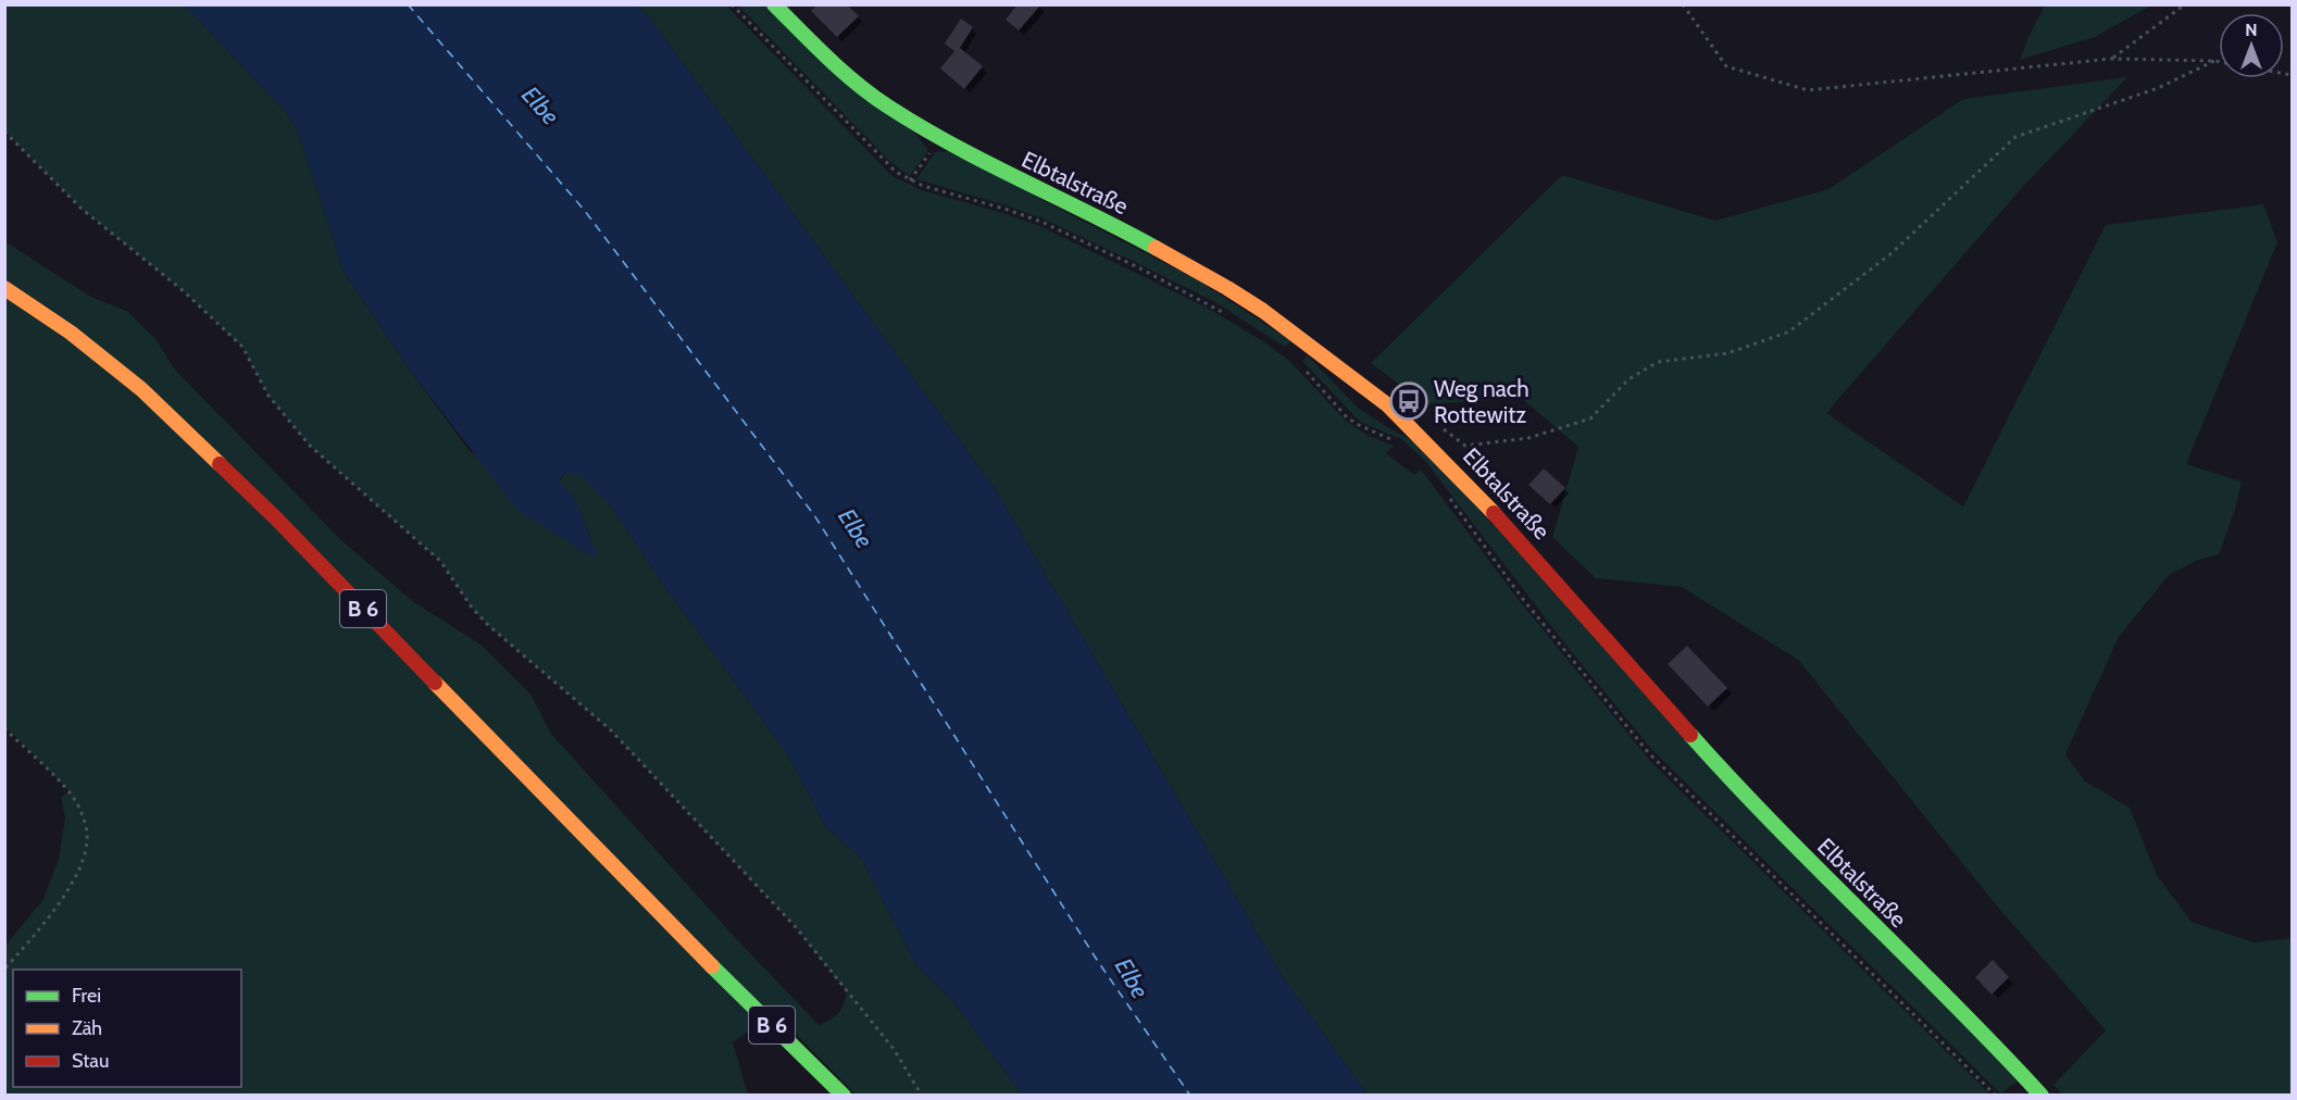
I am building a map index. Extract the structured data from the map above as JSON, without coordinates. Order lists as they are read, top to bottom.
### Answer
{
  "streets": {
    "street": ["Elbtalstraße", "B 6"]
  },
  "water": ["Elbe"],
  "places": {
    "bus stop": ["Weg nach Rottewitz"]
  },
  "legend": ["Frei", "Zäh", "Stau"],
  "north": "top"
}
